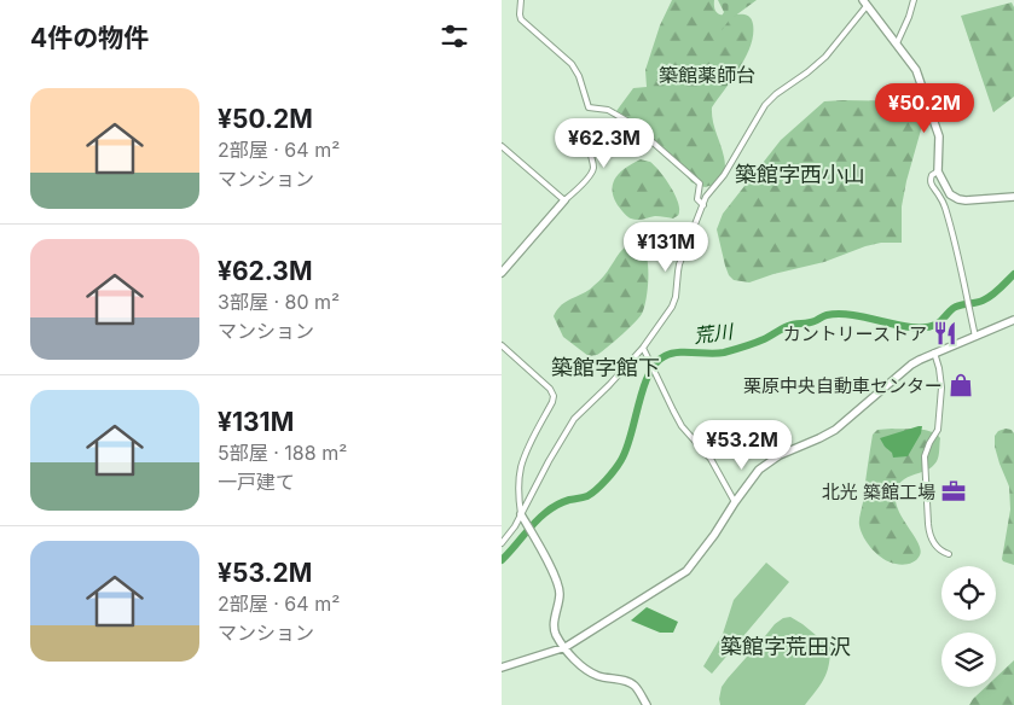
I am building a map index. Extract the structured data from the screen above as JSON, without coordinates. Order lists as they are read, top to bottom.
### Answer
{
  "districts": [
    "築館薬師台",
    "築館字西小山",
    "築館字館下",
    "築館字荒田沢"
  ],
  "water": ["荒川"],
  "places": {
    "restaurant": ["カントリーストア"],
    "shop": ["栗原中央自動車センター"],
    "office": ["北光 築館工場"]
  },
  "page": {
    "heading": "4件の物件",
    "list": [
      {
        "name": "¥50.2M",
        "note": "2部屋 · 64 m² · マンション"
      },
      {
        "name": "¥62.3M",
        "note": "3部屋 · 80 m² · マンション"
      },
      {
        "name": "¥131M",
        "note": "5部屋 · 188 m² · 一戸建て"
      },
      {
        "name": "¥53.2M",
        "note": "2部屋 · 64 m² · マンション"
      }
    ],
    "price": [
      "¥50.2M",
      "¥62.3M",
      "¥131M",
      "¥53.2M"
    ]
  }
}
